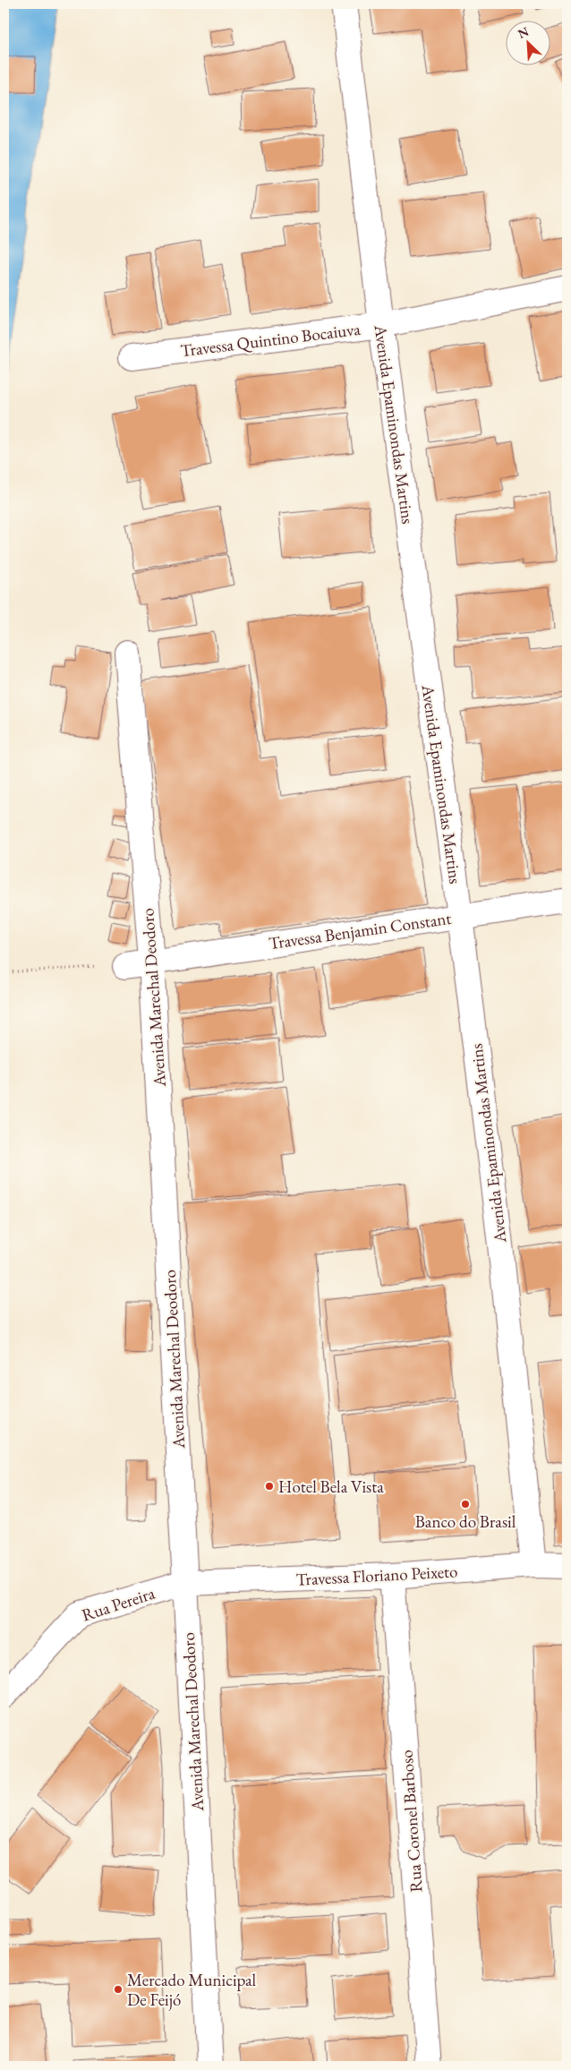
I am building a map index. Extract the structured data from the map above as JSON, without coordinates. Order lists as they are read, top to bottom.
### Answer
{
  "streets": {
    "street": [
      "Travessa Quintino Bocaiuva",
      "Avenida Epaminondas Martins",
      "Travessa Benjamin Constant",
      "Avenida Marechal Deodoro",
      "Travessa Floriano Peixeto",
      "Rua Pereira",
      "Rua Coronel Barboso"
    ]
  },
  "crossings": [
    ["Travessa Quintino Bocaiuva", "Avenida Epaminondas Martins"],
    ["Avenida Epaminondas Martins", "Travessa Benjamin Constant"],
    ["Avenida Epaminondas Martins", "Travessa Floriano Peixeto"],
    ["Travessa Benjamin Constant", "Avenida Marechal Deodoro"],
    ["Avenida Marechal Deodoro", "Travessa Floriano Peixeto"],
    ["Avenida Marechal Deodoro", "Rua Pereira"],
    ["Travessa Floriano Peixeto", "Rua Pereira"],
    ["Travessa Floriano Peixeto", "Rua Coronel Barboso"]
  ],
  "places": ["Hotel Bela Vista", "Banco do Brasil", "Mercado Municipal De Feijó"],
  "north": "top left"
}
